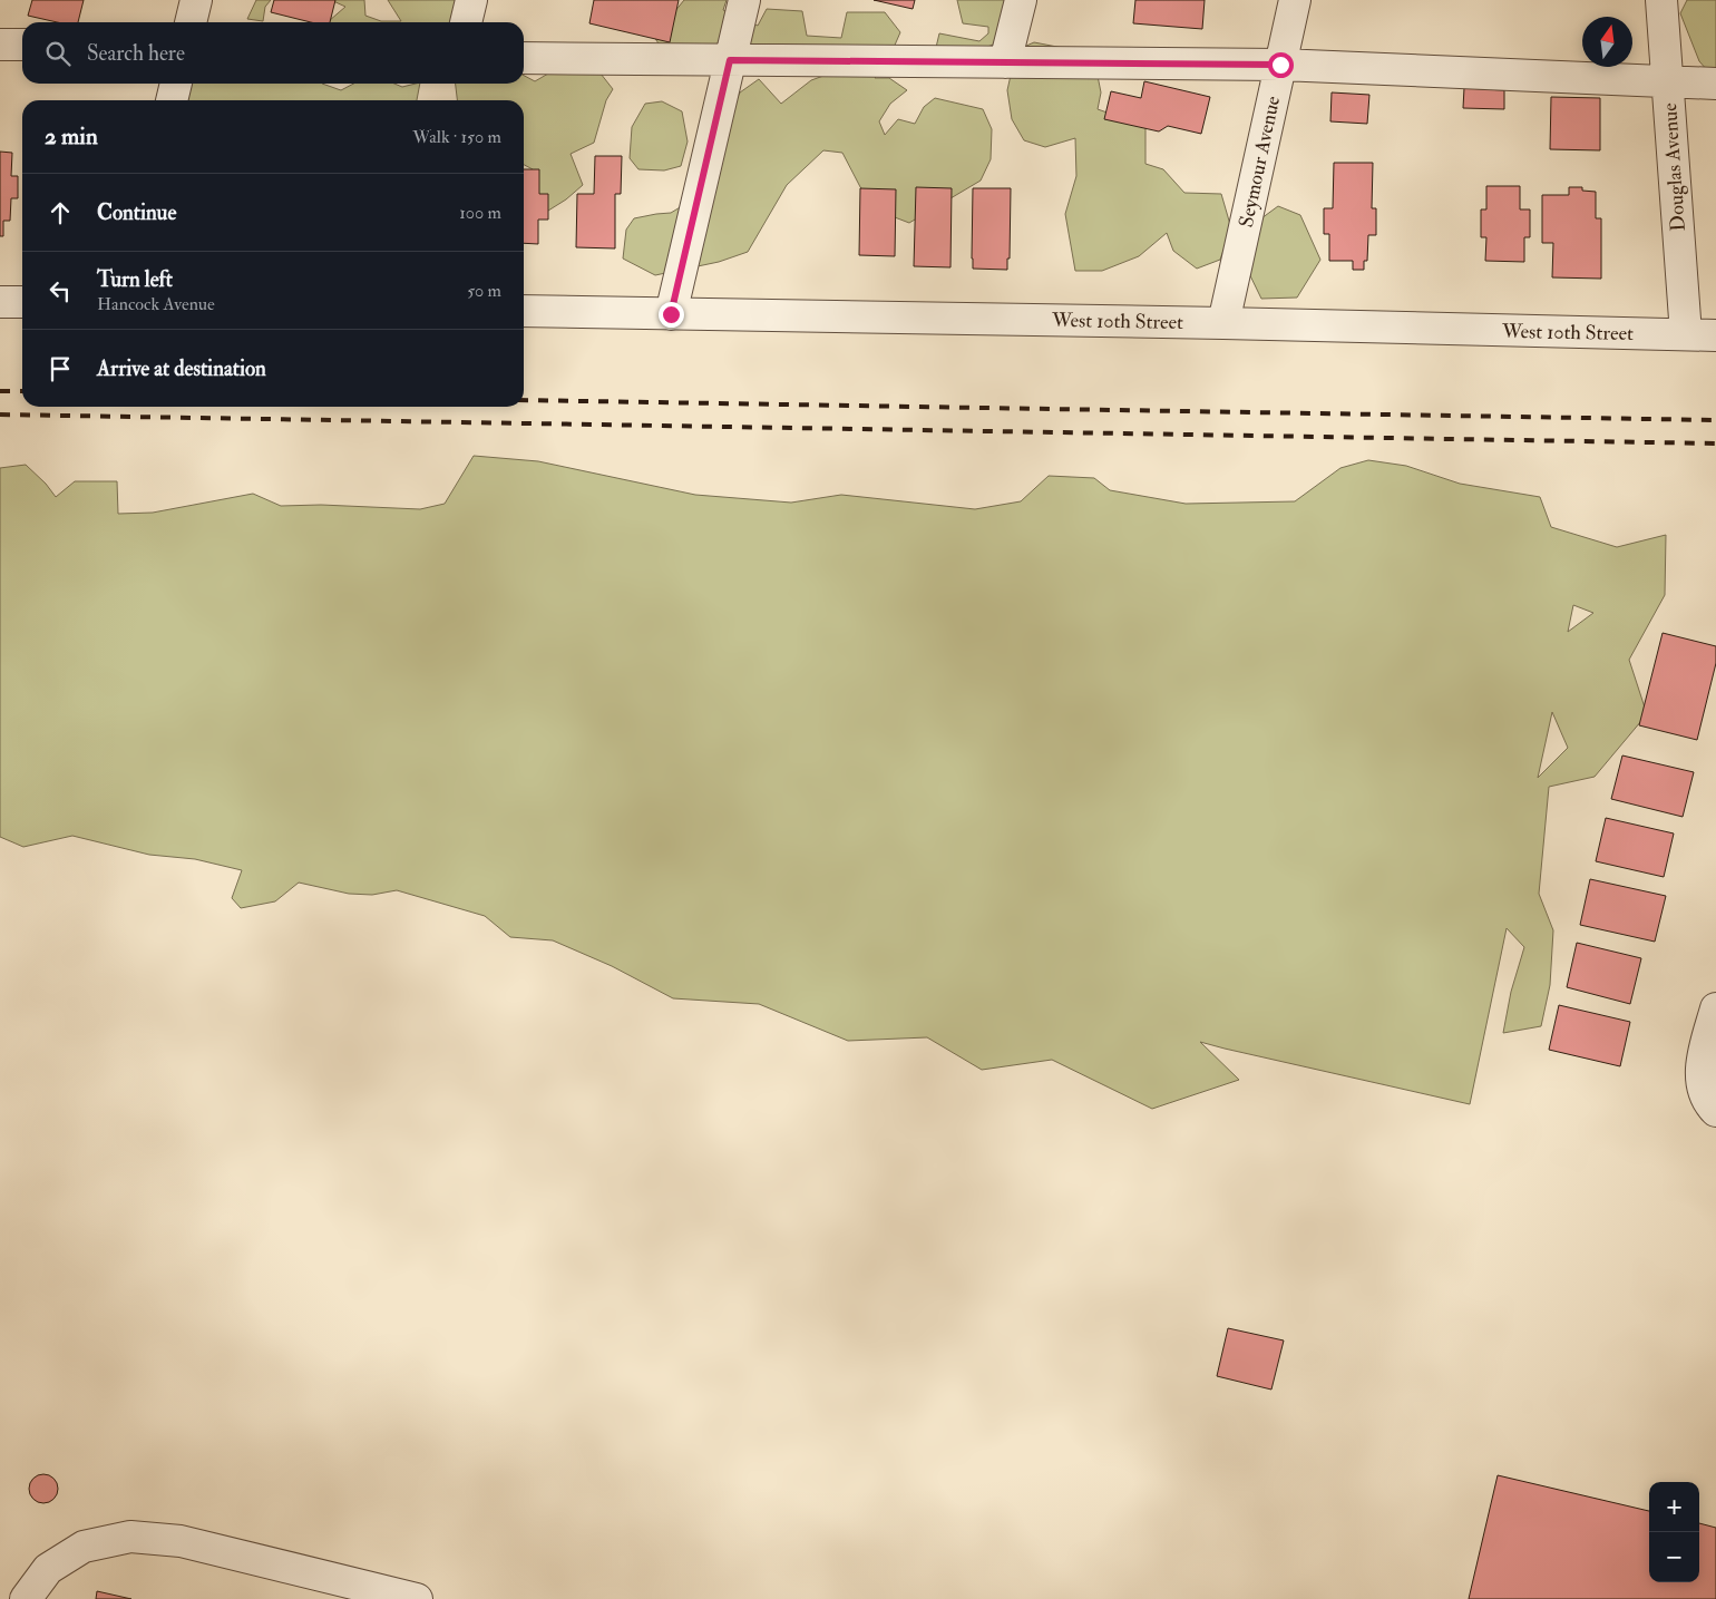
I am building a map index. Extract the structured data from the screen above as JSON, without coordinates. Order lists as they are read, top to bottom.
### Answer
{
  "streets": {
    "street": ["Seymour Avenue", "Douglas Avenue", "West 10th Street"]
  },
  "crossings": [
    ["Seymour Avenue", "West 10th Street"],
    ["Douglas Avenue", "West 10th Street"]
  ],
  "north": "top",
  "page": {
    "search": "Search here",
    "heading": ["2 min", "Walk · 150 m"],
    "list": [
      ["Continue", "100 m"],
      ["Turn left", "Hancock Avenue", "50 m"],
      "Arrive at destination"
    ],
    "map_buttons": ["+", "−"]
  }
}
